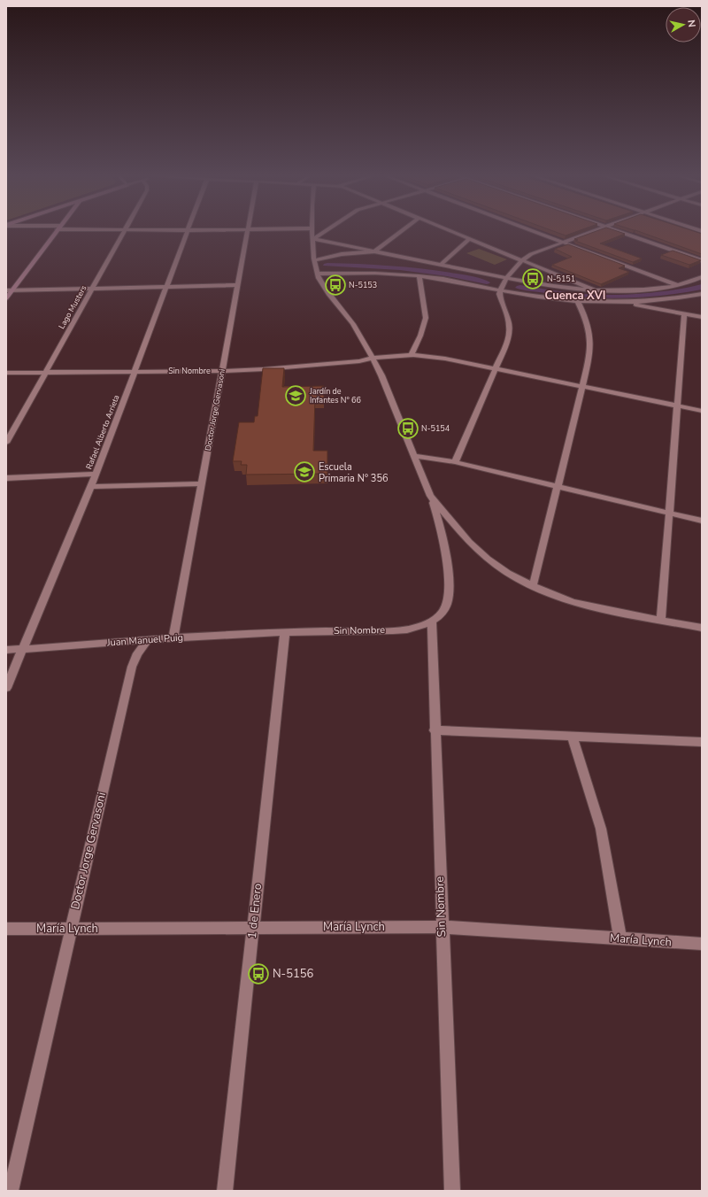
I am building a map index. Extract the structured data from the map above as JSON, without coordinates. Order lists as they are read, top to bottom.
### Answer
{
  "streets": {
    "street": [
      "Lago Musters",
      "Sin Nombre",
      "Doctor Jorge Gervasoni",
      "Rafael Alberto Arrieta",
      "Juan Manuel Puig",
      "1 de Enero",
      "María Lynch"
    ]
  },
  "crossings": [
    ["Lago Musters", "Sin Nombre"],
    ["Sin Nombre", "Doctor Jorge Gervasoni"],
    ["Sin Nombre", "Rafael Alberto Arrieta"],
    ["Sin Nombre", "Juan Manuel Puig"],
    ["Sin Nombre", "1 de Enero"],
    ["Sin Nombre", "María Lynch"],
    ["Doctor Jorge Gervasoni", "Juan Manuel Puig"],
    ["Doctor Jorge Gervasoni", "María Lynch"],
    ["Rafael Alberto Arrieta", "Juan Manuel Puig"],
    ["Juan Manuel Puig", "1 de Enero"],
    ["1 de Enero", "María Lynch"]
  ],
  "districts": ["Cuenca XVI"],
  "places": {
    "bus stop": [
      "N-5151",
      "N-5153",
      "N-5154",
      "N-5156"
    ],
    "school or university": ["Jardín de Infantes N° 66", "Escuela Primaria N° 356"]
  },
  "north": "right"
}
